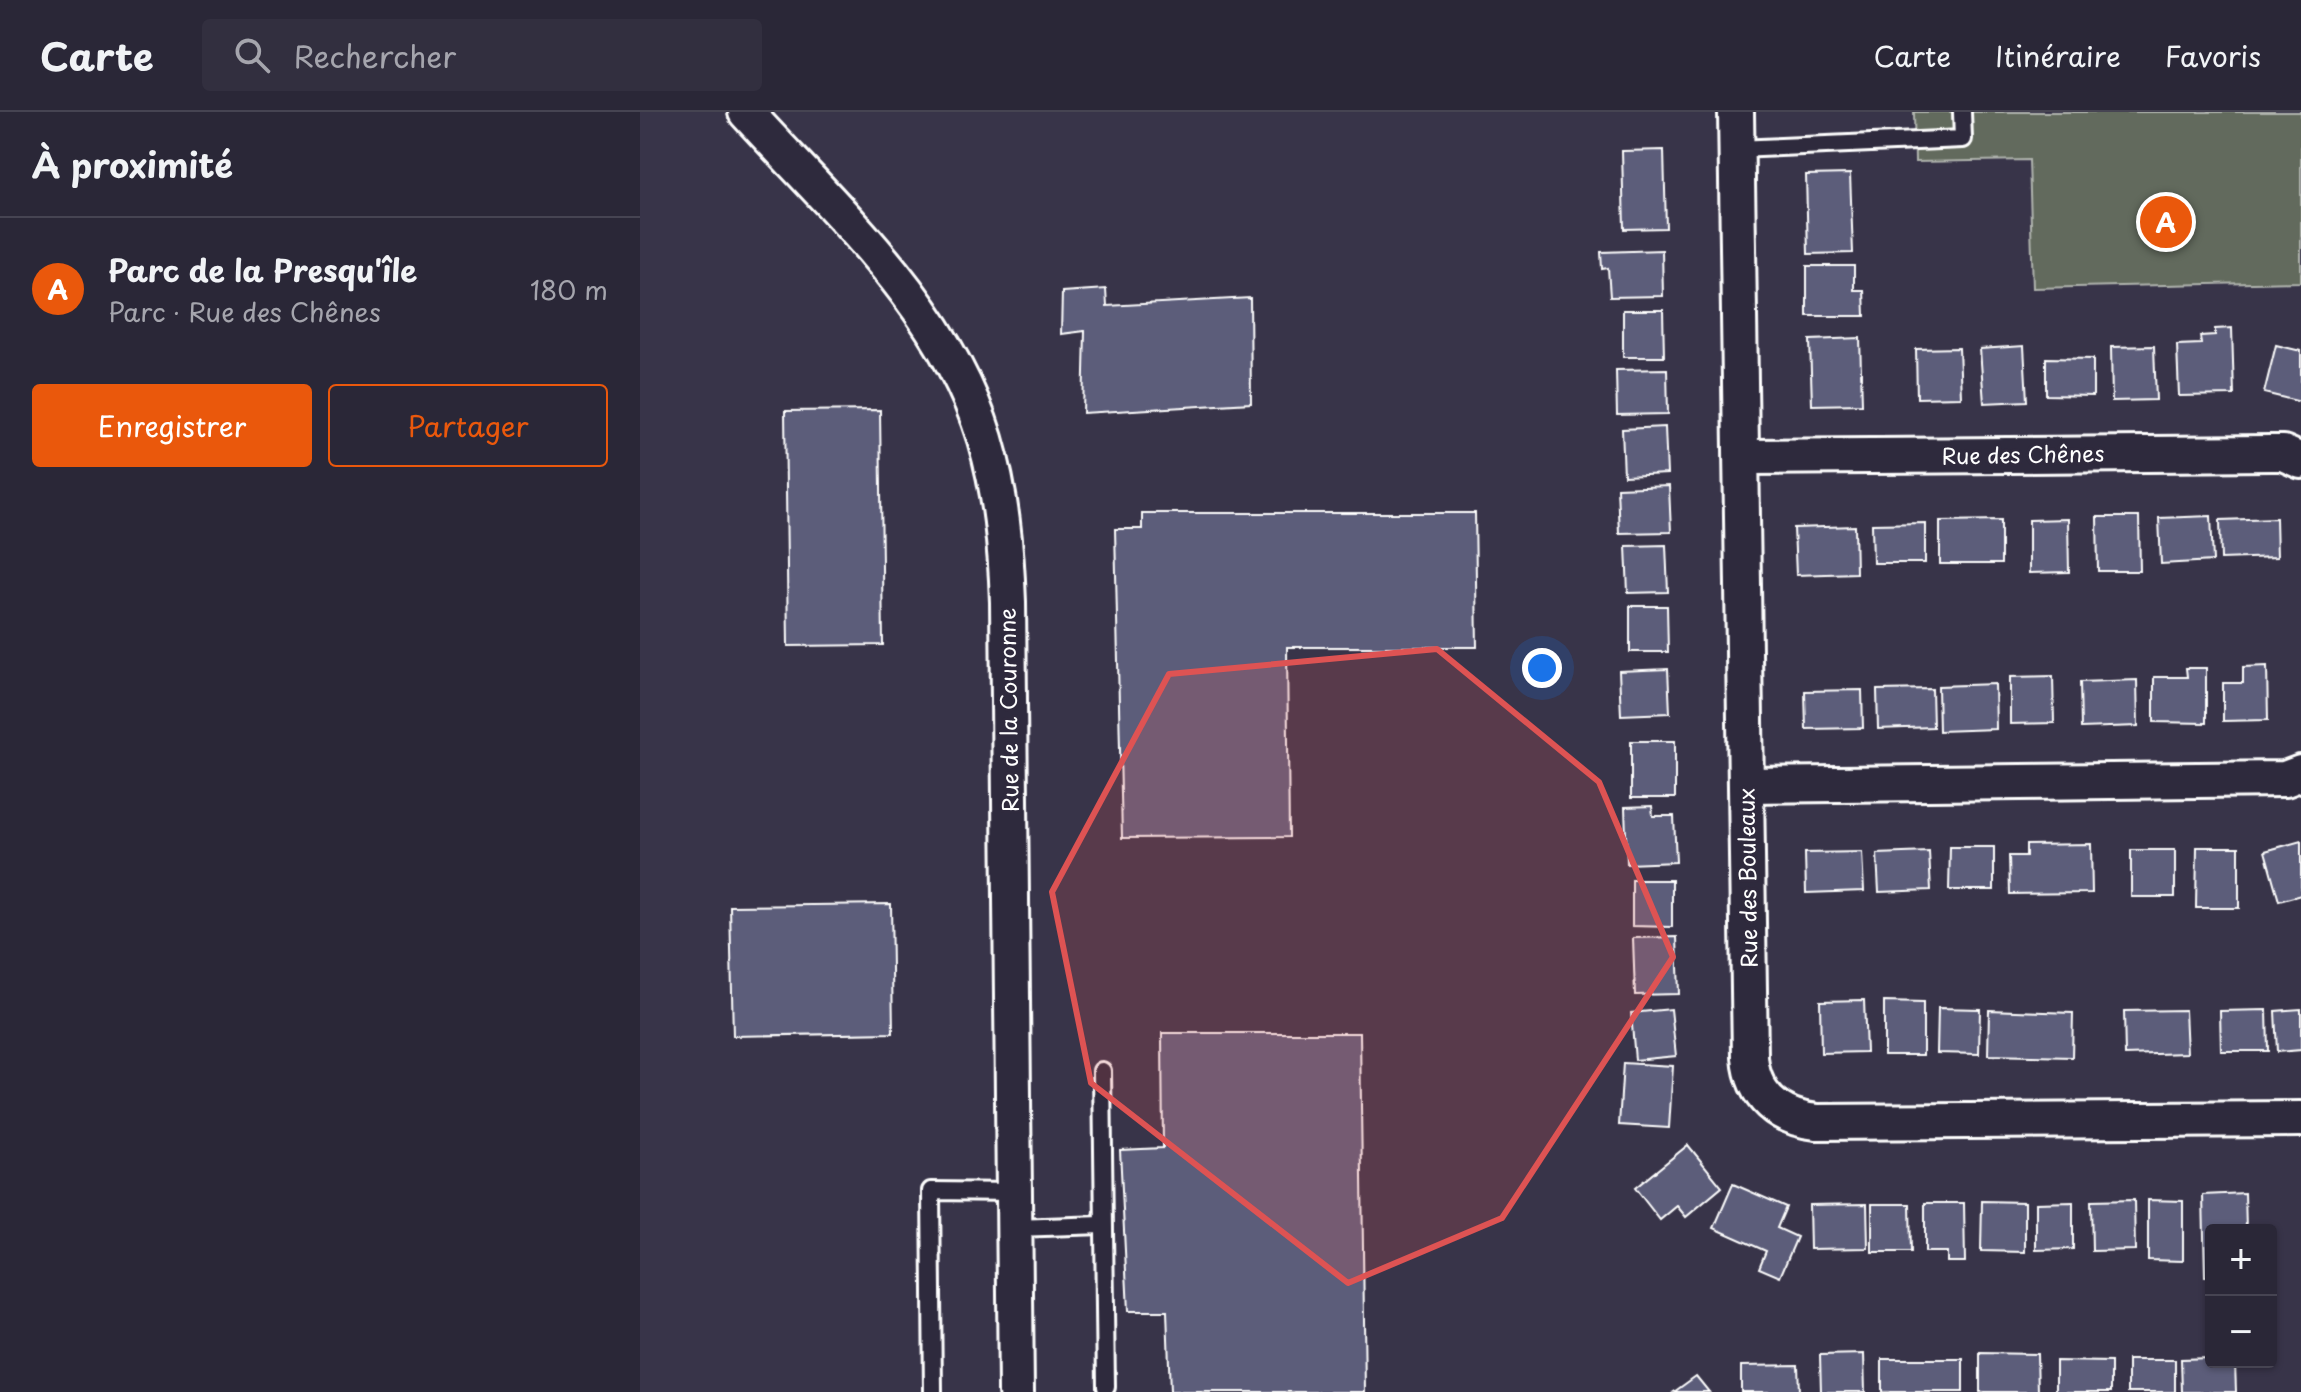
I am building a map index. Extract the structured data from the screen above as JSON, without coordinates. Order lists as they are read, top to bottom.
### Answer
{
  "streets": {
    "street": ["Rue des Chênes", "Rue de la Couronne", "Rue des Bouleaux"]
  },
  "crossings": [
    ["Rue des Chênes", "Rue des Bouleaux"]
  ],
  "page": {
    "header": "Carte",
    "search": "Rechercher",
    "nav": ["Carte", "Itinéraire", "Favoris"],
    "heading": "À proximité",
    "pins": "A",
    "list": [
      {
        "mark": "A",
        "name": "Parc de la Presqu'île",
        "note": "Parc · Rue des Chênes",
        "value": "180 m"
      }
    ],
    "buttons": ["Enregistrer", "Partager"],
    "map_buttons": ["+", "−"]
  }
}
